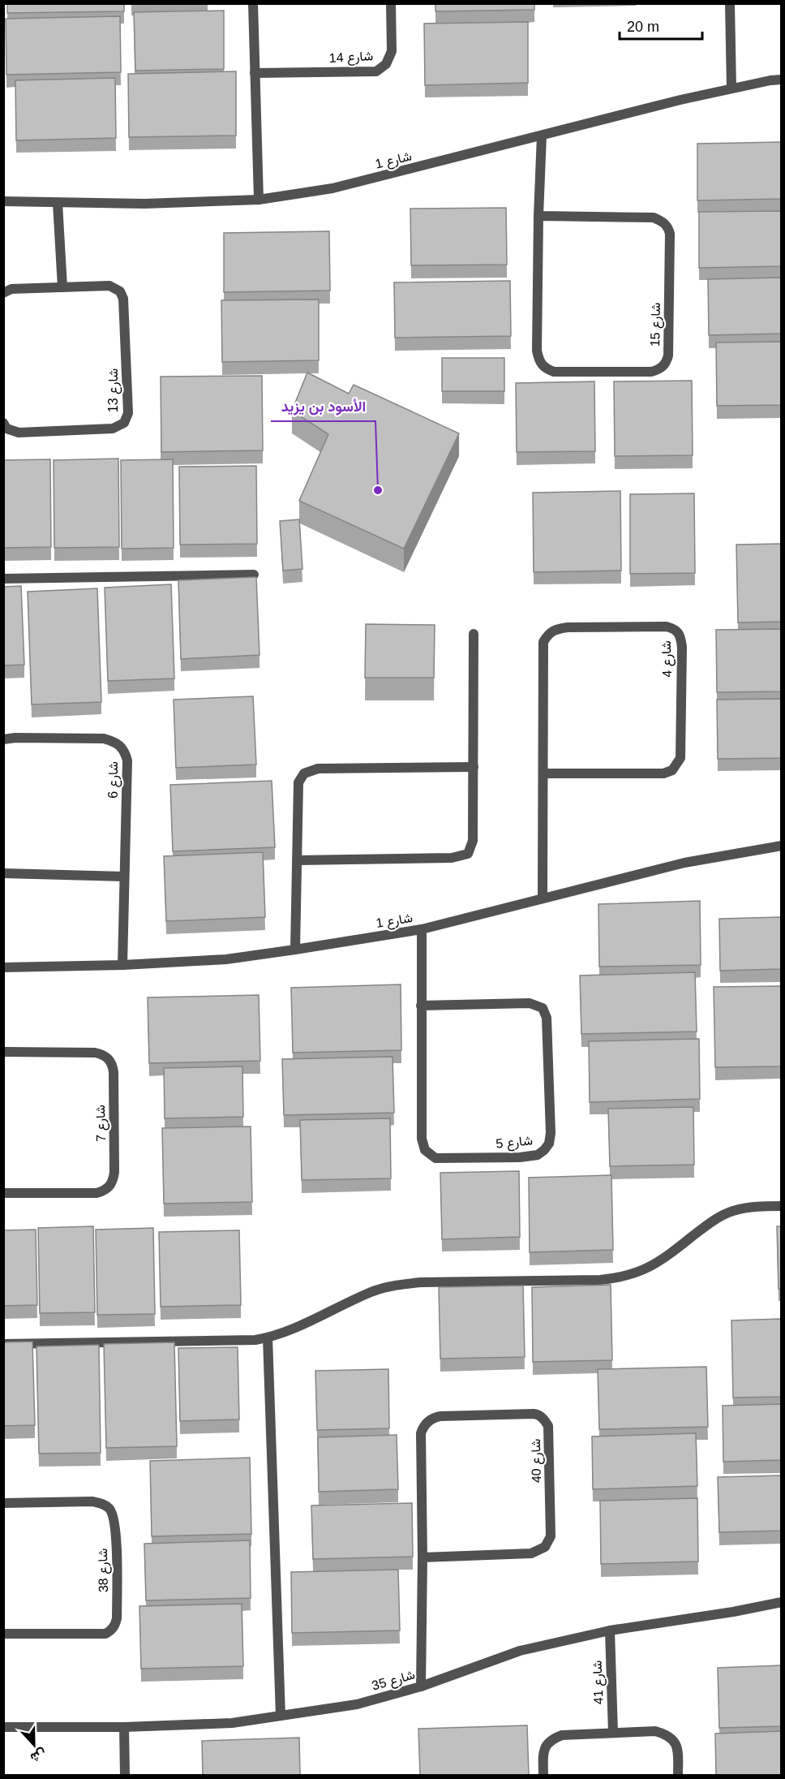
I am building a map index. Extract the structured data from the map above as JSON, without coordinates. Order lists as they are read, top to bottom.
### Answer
{
  "streets": {
    "street": [
      "شارع 14",
      "شارع 1",
      "شارع 15",
      "شارع 13",
      "شارع 4",
      "شارع 6",
      "شارع 7",
      "شارع 5",
      "شارع 40",
      "شارع 38",
      "شارع 35",
      "شارع 41"
    ]
  },
  "crossings": [
    ["شارع 1", "شارع 15"],
    ["شارع 1", "شارع 4"],
    ["شارع 1", "شارع 6"],
    ["شارع 1", "شارع 5"],
    ["شارع 40", "شارع 35"],
    ["شارع 35", "شارع 41"]
  ],
  "places": ["الأسود بن يزيد"],
  "scale_bar": "20 m",
  "north": "bottom"
}
